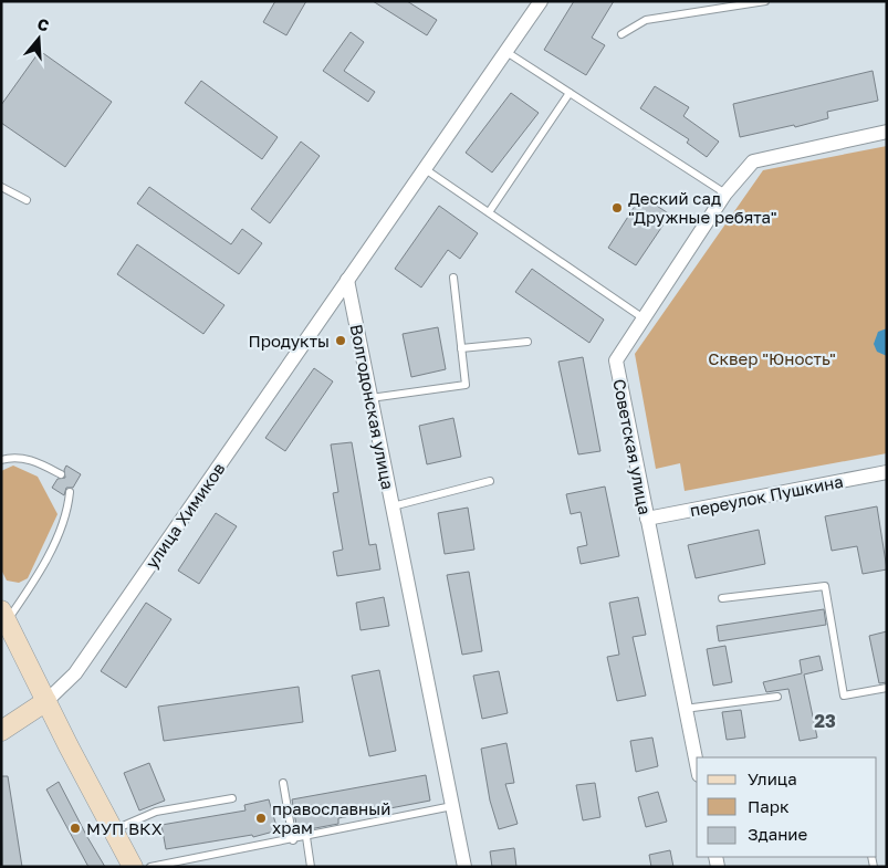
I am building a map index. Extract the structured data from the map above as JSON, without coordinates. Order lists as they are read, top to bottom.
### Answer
{
  "streets": {
    "street": [
      "Волгодонская улица",
      "Советская улица",
      "переулок Пушкина",
      "улица Химиков"
    ]
  },
  "crossings": [
    ["Волгодонская улица", "улица Химиков"],
    ["Советская улица", "переулок Пушкина"]
  ],
  "districts": ["23"],
  "parks": ["Сквер \"Юность\""],
  "places": [
    "Деский сад \"Дружные ребята\"",
    "Продукты",
    "православный храм",
    "МУП ВКХ"
  ],
  "legend": ["Улица", "Парк", "Здание"],
  "north": "top"
}
